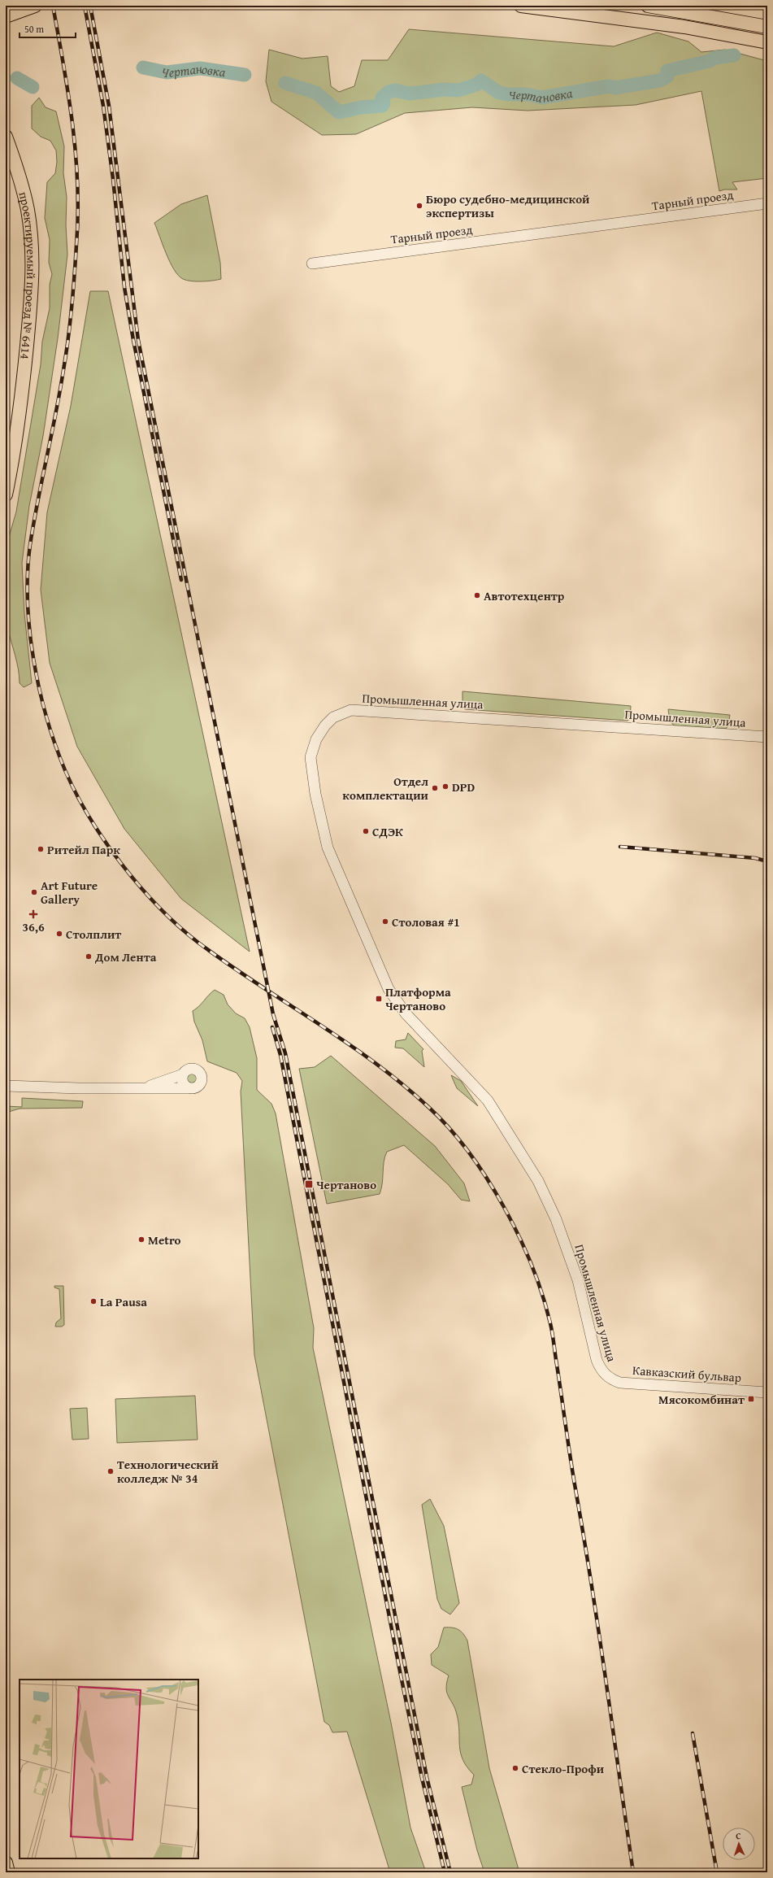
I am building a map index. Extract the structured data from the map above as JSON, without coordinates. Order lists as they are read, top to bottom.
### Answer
{
  "streets": {
    "main road": ["проектируемый проезд № 6414"],
    "street": ["Тарный проезд", "Промышленная улица", "Кавказский бульвар"]
  },
  "crossings": [
    ["Промышленная улица", "Кавказский бульвар"]
  ],
  "water": ["Чертановка"],
  "places": {
    "other": [
      "Бюро судебно-медицинской экспертизы",
      "Автотехцентр",
      "DPD",
      "Отдел комплектации",
      "СДЭК",
      "Ритейл Парк",
      "Art Future Gallery",
      "Столовая #1",
      "Столплит",
      "Дом Лента",
      "Metro",
      "La Pausa",
      "Технологический колледж № 34",
      "Стекло-Профи"
    ],
    "health": ["36,6"],
    "transit": ["Платформа Чертаново", "Чертаново", "Мясокомбинат"]
  },
  "scale_bar": "50 m",
  "north": "top"
}
